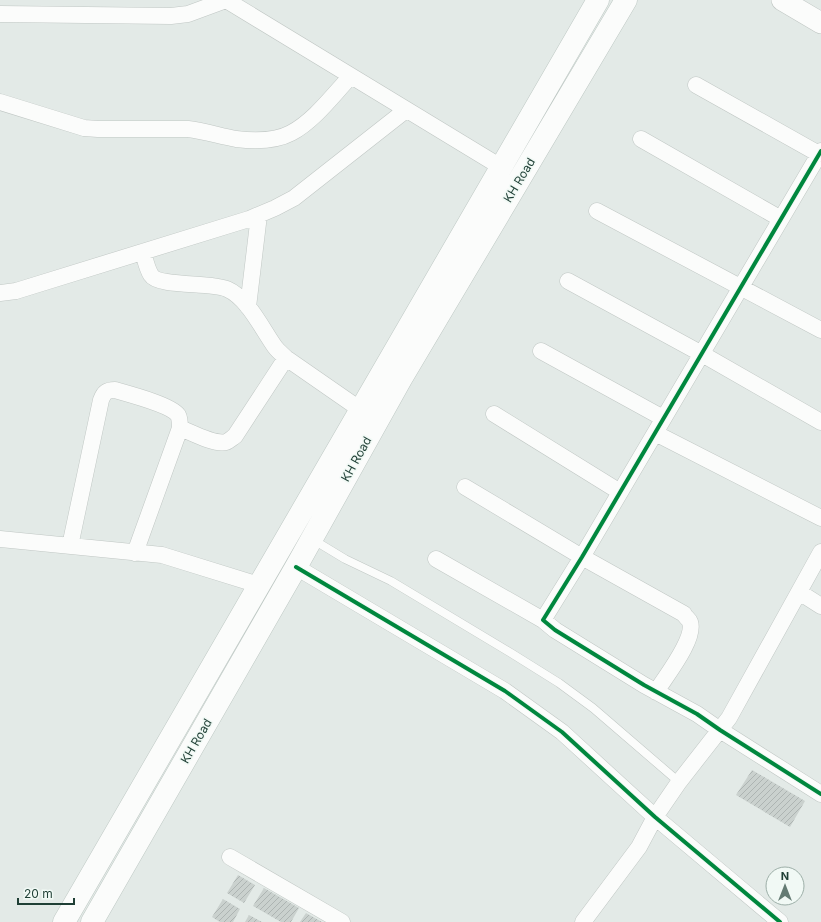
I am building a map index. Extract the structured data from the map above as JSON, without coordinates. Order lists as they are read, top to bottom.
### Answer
{
  "streets": {
    "main road": ["KH Road"]
  },
  "scale_bar": "20 m",
  "north": "top"
}
